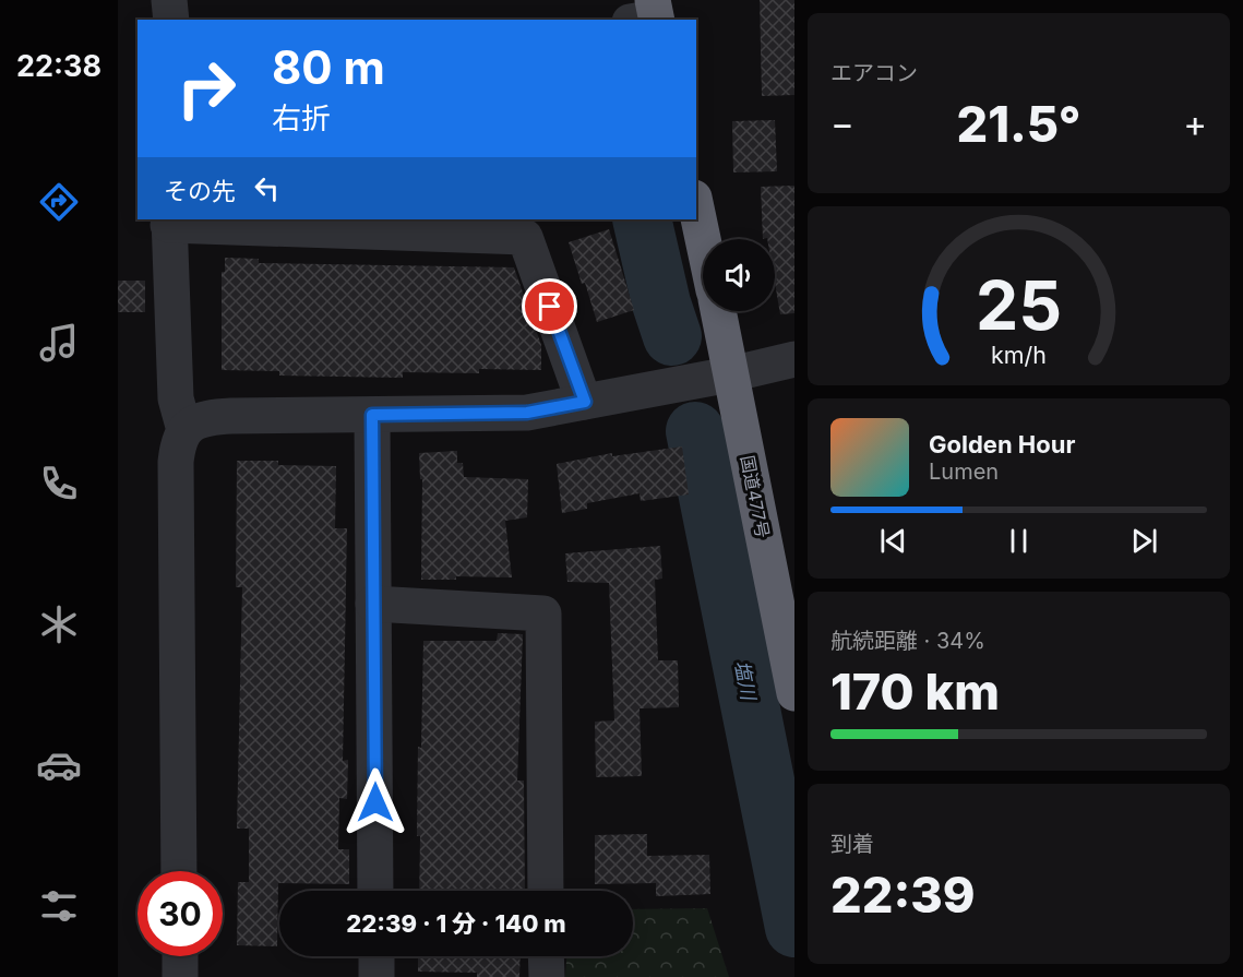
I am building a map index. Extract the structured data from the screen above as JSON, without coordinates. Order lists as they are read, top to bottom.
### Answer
{
  "streets": {
    "highway": ["国道477号"]
  },
  "water": ["塩川"],
  "page": {
    "tabs": "22:38",
    "tile": [
      "エアコン",
      ["航続距離 · 34%", "170 km"],
      ["到着", "22:39"]
    ],
    "turn": ["80 m", "右折"],
    "heat": ["−", "21.5°", "+"],
    "then": "その先",
    "song": ["Golden Hour", "Lumen"],
    "limit": "30",
    "trip": "22:39 · 1 分 · 140 m",
    "gauge": ["25", "km/h"]
  }
}
